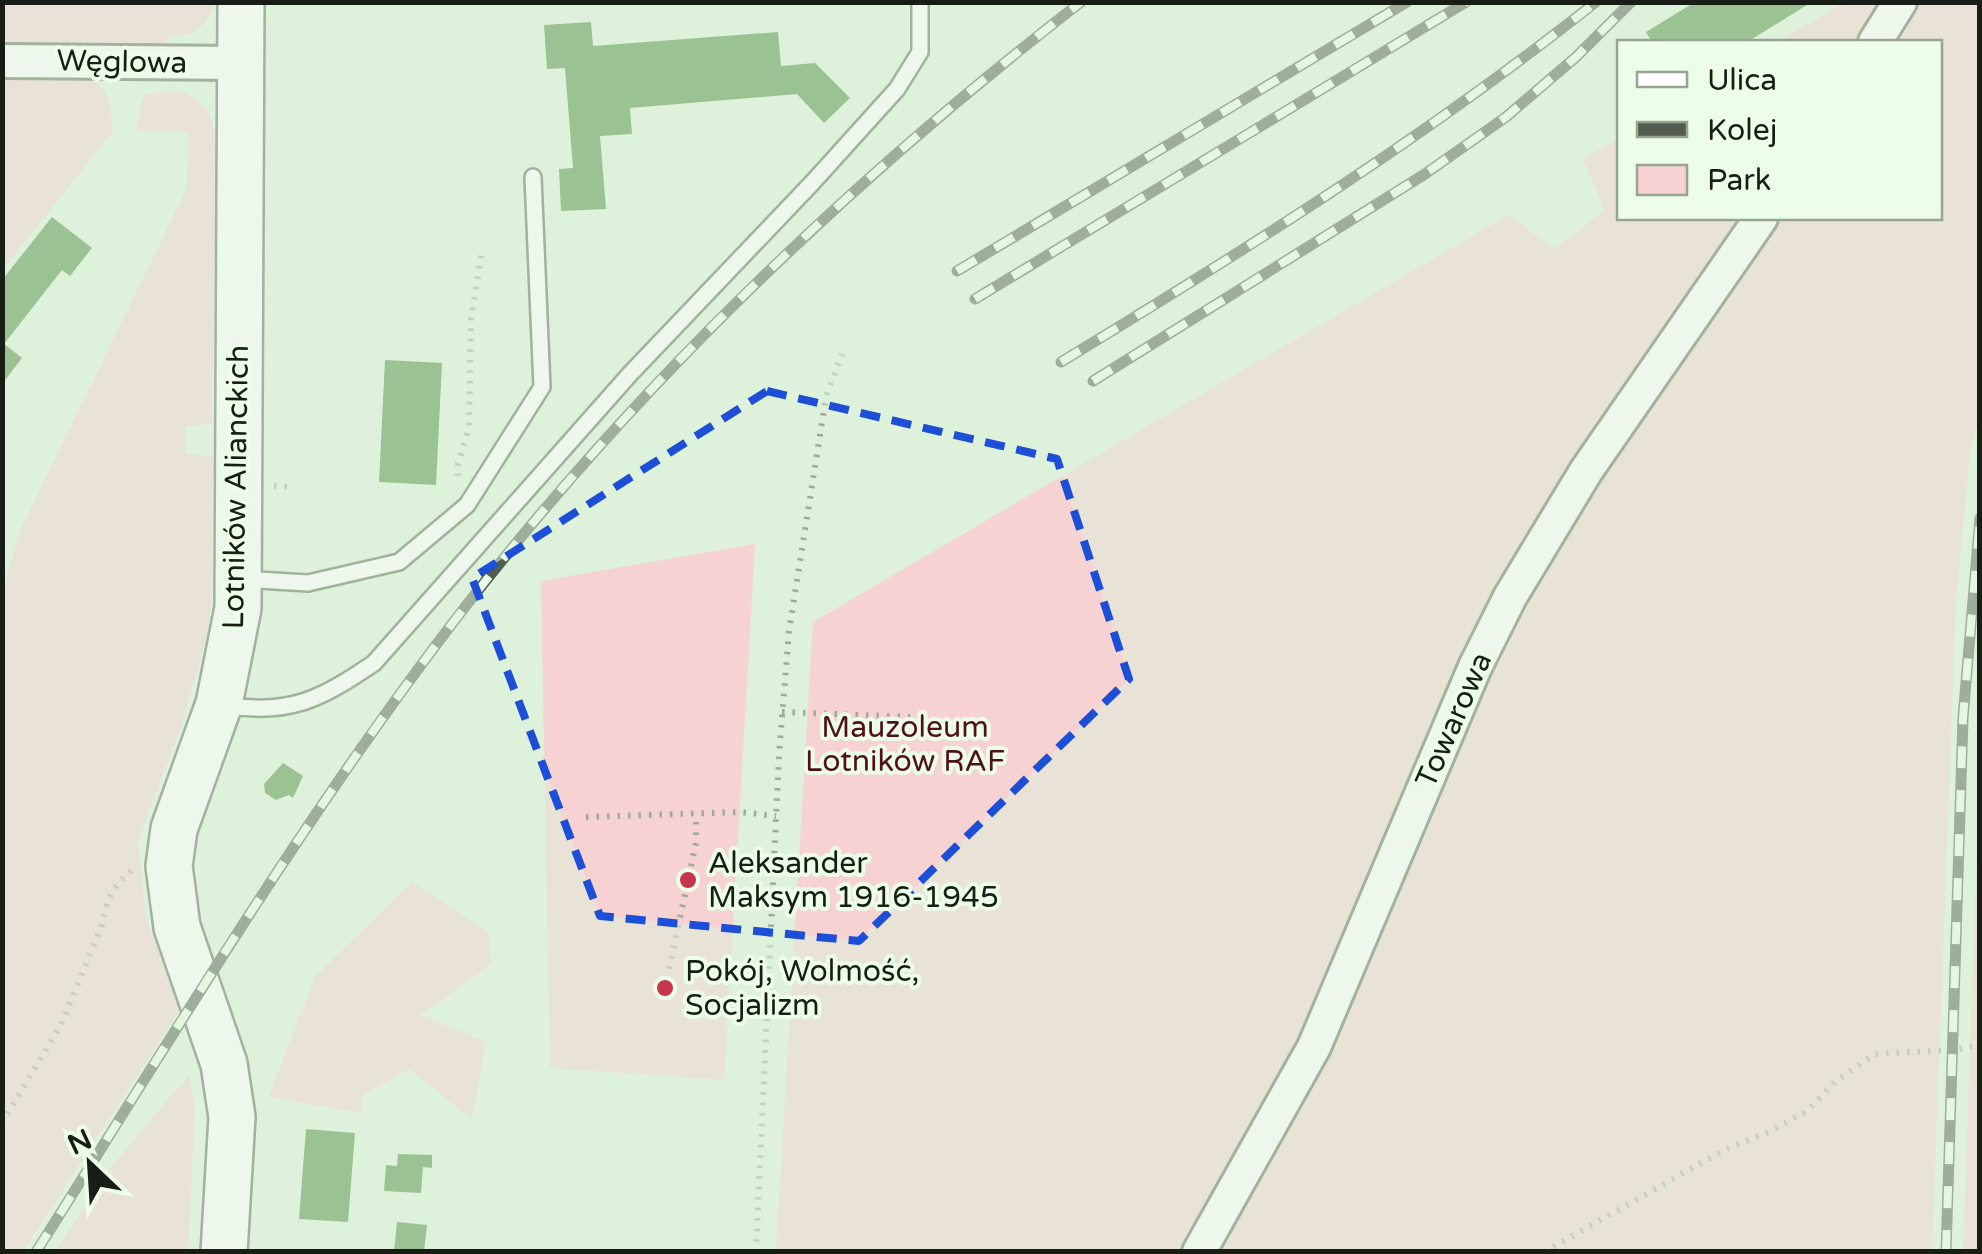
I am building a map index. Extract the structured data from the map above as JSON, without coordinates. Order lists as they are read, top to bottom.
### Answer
{
  "streets": {
    "main road": ["Lotników Alianckich"],
    "street": ["Węglowa", "Towarowa"]
  },
  "crossings": [
    ["Węglowa", "Lotników Alianckich"]
  ],
  "parks": ["Mauzoleum Lotników RAF"],
  "places": ["Aleksander Maksym 1916-1945", "Pokój, Wolmość, Socjalizm"],
  "legend": ["Ulica", "Kolej", "Park"],
  "north": "top left"
}
